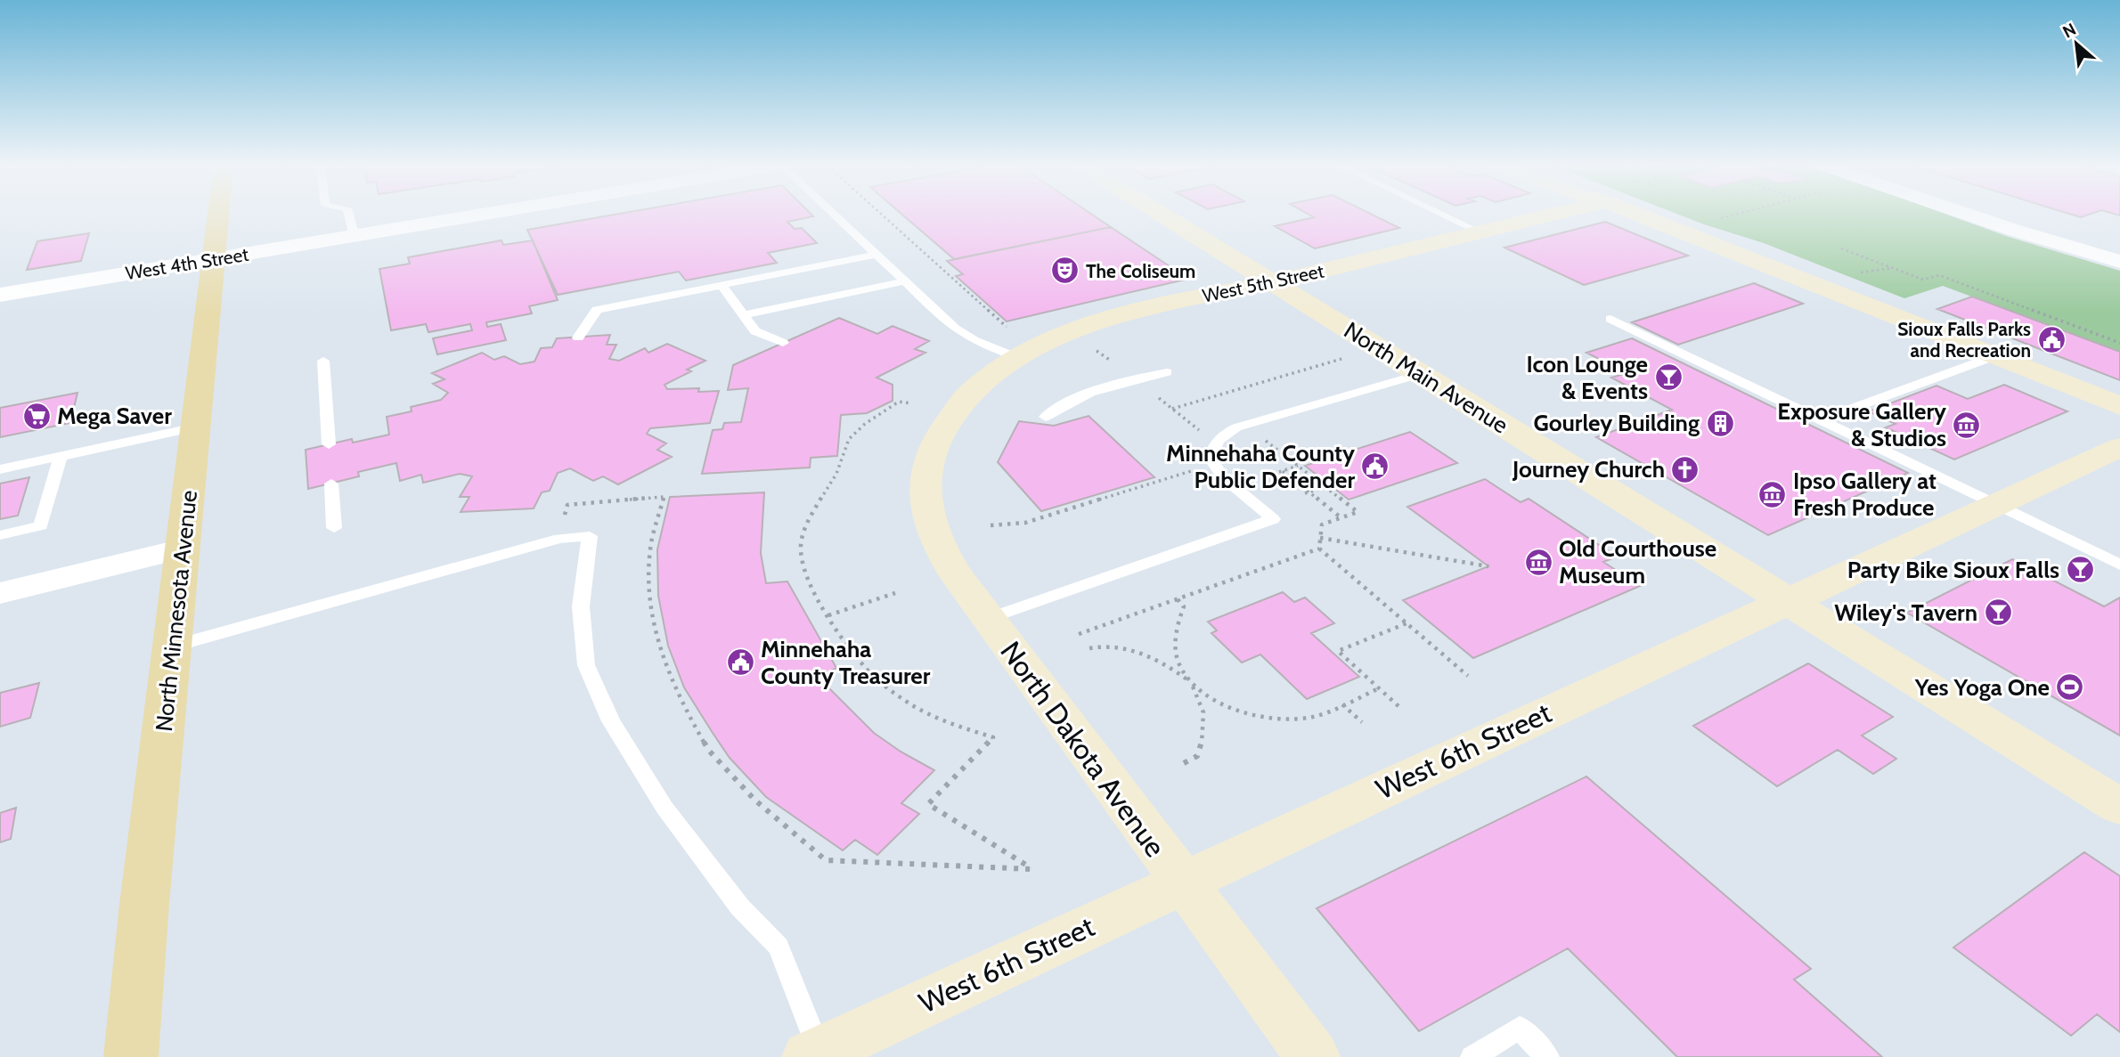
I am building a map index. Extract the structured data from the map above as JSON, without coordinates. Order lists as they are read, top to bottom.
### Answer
{
  "streets": {
    "main road": ["North Minnesota Avenue"],
    "street": [
      "West 4th Street",
      "West 5th Street",
      "North Main Avenue",
      "North Dakota Avenue",
      "West 6th Street"
    ]
  },
  "crossings": [
    ["West 4th Street", "North Minnesota Avenue"],
    ["West 5th Street", "North Main Avenue"],
    ["West 5th Street", "North Dakota Avenue"],
    ["North Main Avenue", "West 6th Street"],
    ["North Dakota Avenue", "West 6th Street"]
  ],
  "places": {
    "theatre": ["The Coliseum"],
    "public building": ["Sioux Falls Parks and Recreation", "Minnehaha County Public Defender", "Minnehaha County Treasurer"],
    "bar": ["Icon Lounge & Events", "Party Bike Sioux Falls", "Wiley's Tavern"],
    "supermarket": ["Mega Saver"],
    "building": ["Gourley Building"],
    "museum": ["Exposure Gallery & Studios", "Ipso Gallery at Fresh Produce", "Old Courthouse Museum"],
    "church": ["Journey Church"],
    "sports": ["Yes Yoga One"]
  },
  "north": "top left"
}
